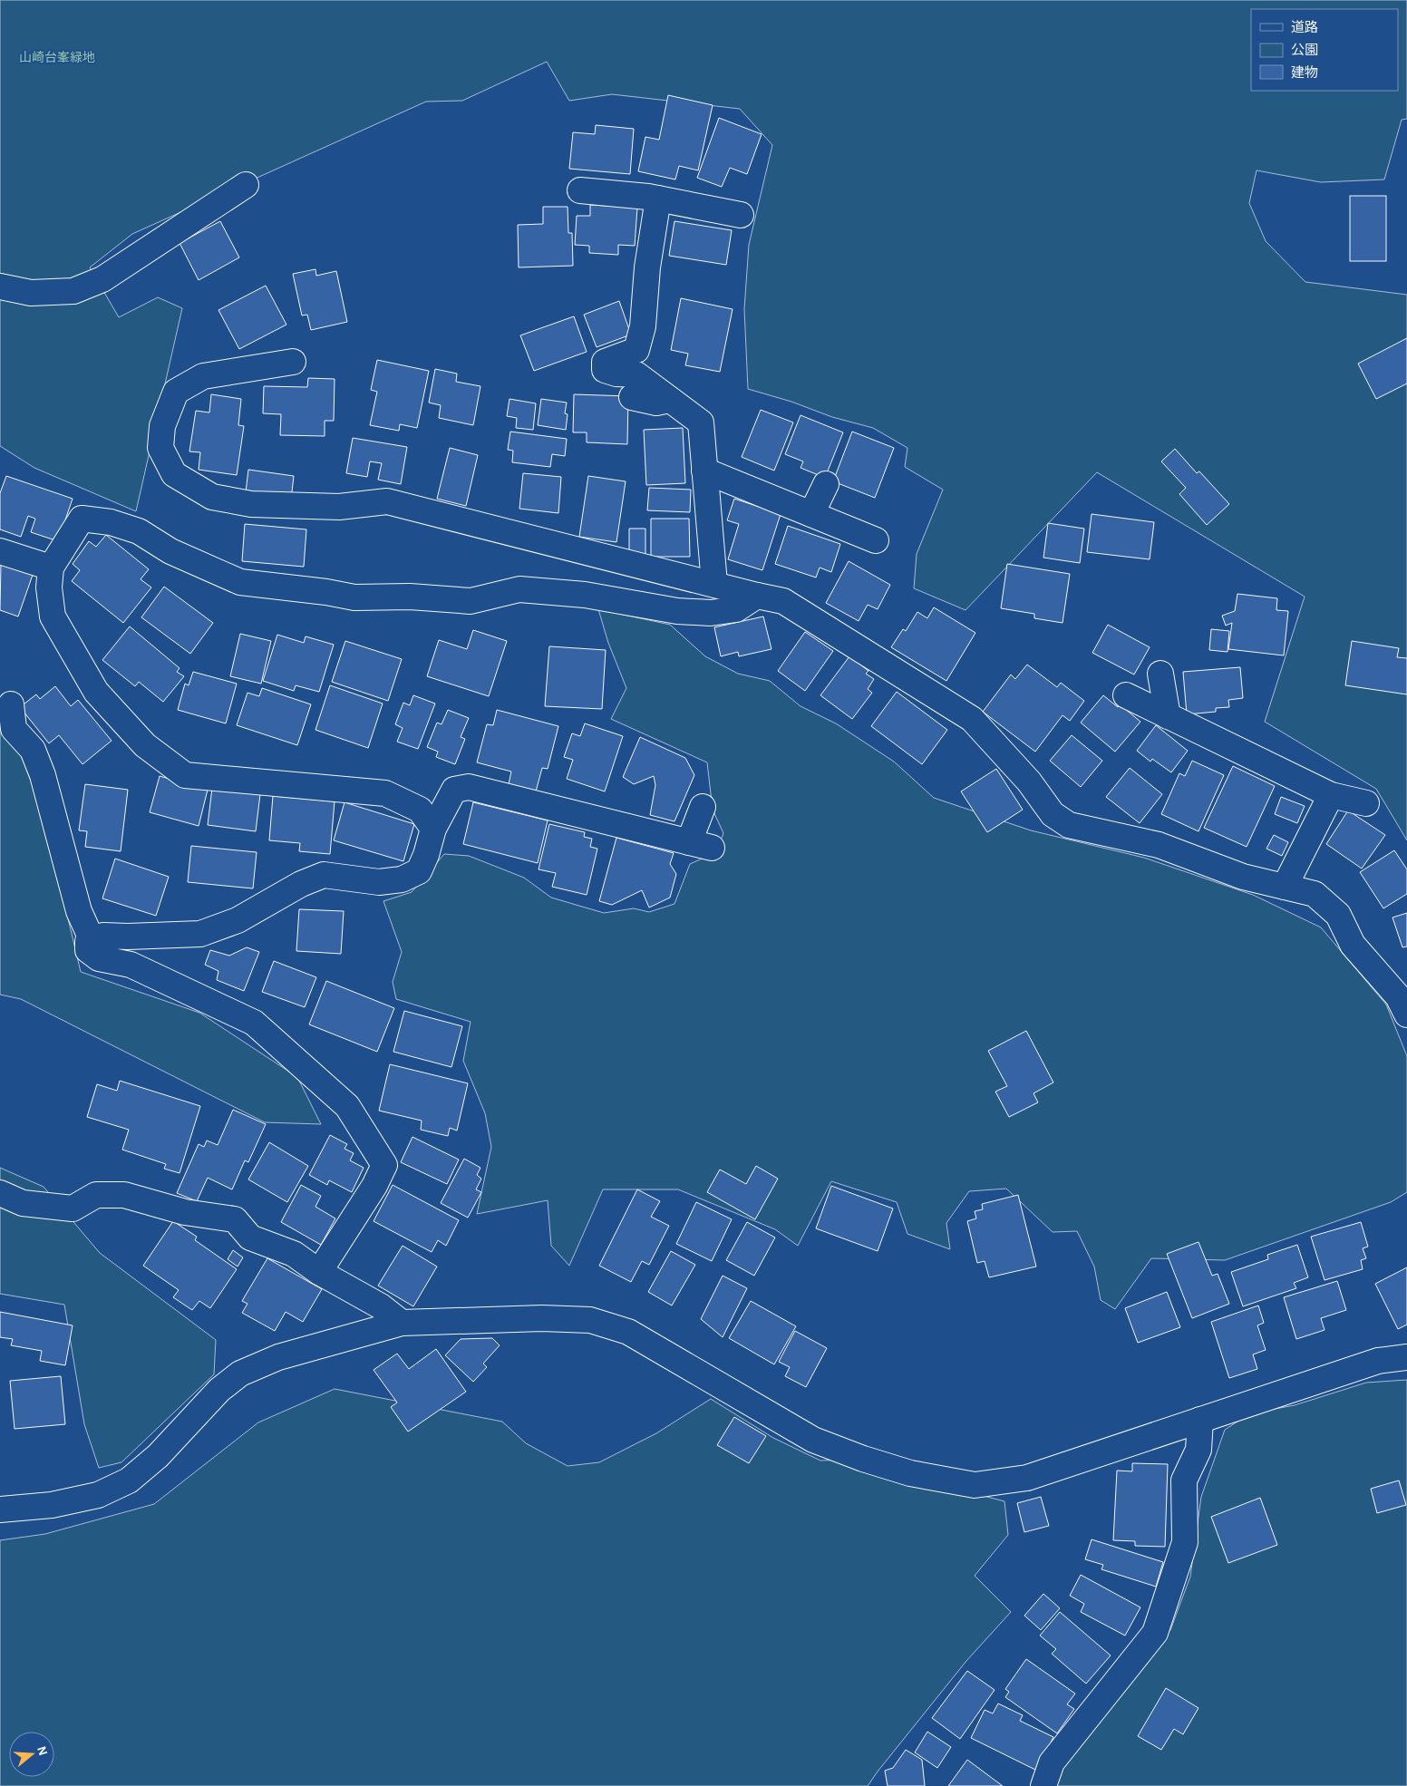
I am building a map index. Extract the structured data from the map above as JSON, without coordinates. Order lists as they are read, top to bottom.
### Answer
{
  "parks": ["山崎台峯緑地"],
  "legend": ["道路", "公園", "建物"],
  "north": "right"
}
